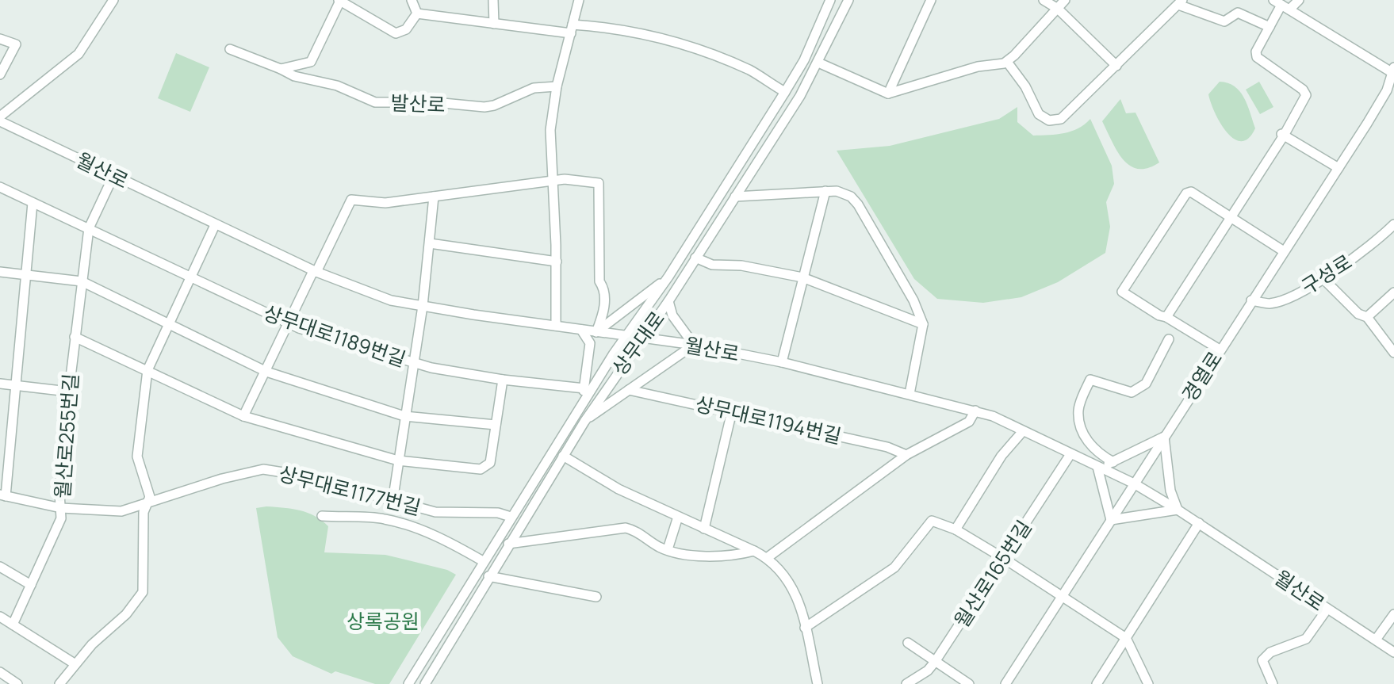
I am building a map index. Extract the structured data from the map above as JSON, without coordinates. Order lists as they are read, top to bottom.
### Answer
{
  "streets": {
    "street": [
      "발산로",
      "월산로",
      "구성로",
      "상무대로1189번길",
      "상무대로",
      "경열로",
      "상무대로1194번길",
      "월산로255번길",
      "상무대로1177번길",
      "월산로165번길"
    ]
  },
  "crossings": [
    ["월산로", "상무대로"],
    ["월산로", "경열로"],
    ["월산로", "월산로255번길"],
    ["월산로", "월산로165번길"],
    ["구성로", "경열로"],
    ["상무대로1189번길", "월산로255번길"],
    ["상무대로", "상무대로1177번길"],
    ["월산로255번길", "상무대로1177번길"]
  ],
  "parks": ["상록공원"]
}
